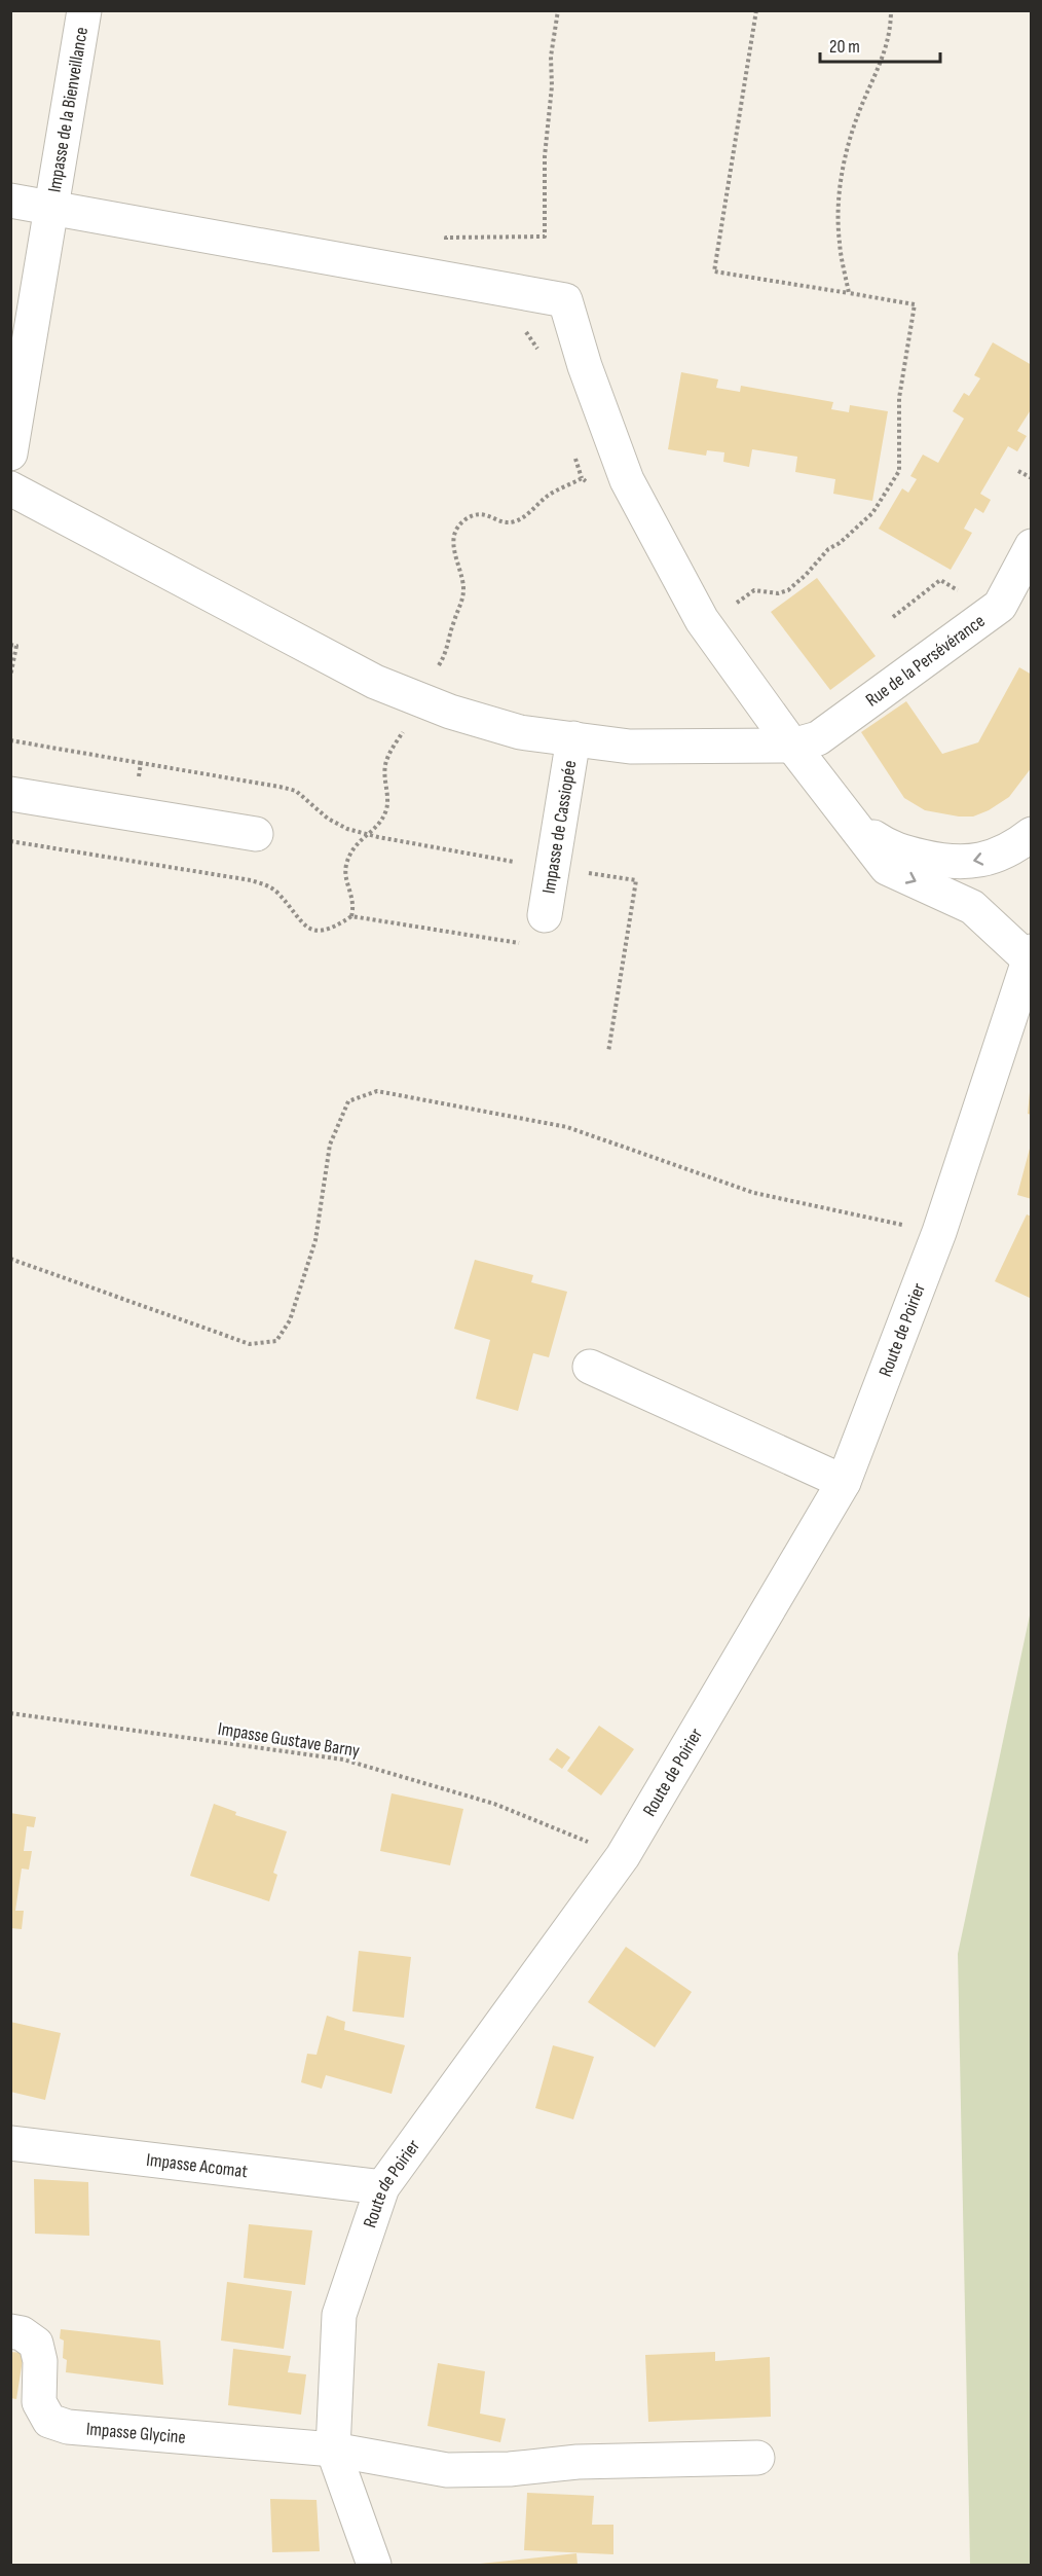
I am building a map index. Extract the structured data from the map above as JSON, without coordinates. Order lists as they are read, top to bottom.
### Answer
{
  "streets": {
    "street": [
      "Impasse de la Bienveillance",
      "Rue de la Persévérance",
      "Impasse de Cassiopée",
      "Route de Poirier",
      "Impasse Acomat",
      "Impasse Glycine"
    ],
    "path": ["Impasse Gustave Barny"]
  },
  "crossings": [
    ["Rue de la Persévérance", "Impasse de Cassiopée"],
    ["Route de Poirier", "Impasse Gustave Barny"],
    ["Route de Poirier", "Impasse Acomat"],
    ["Route de Poirier", "Impasse Glycine"]
  ],
  "scale_bar": "20 m"
}
